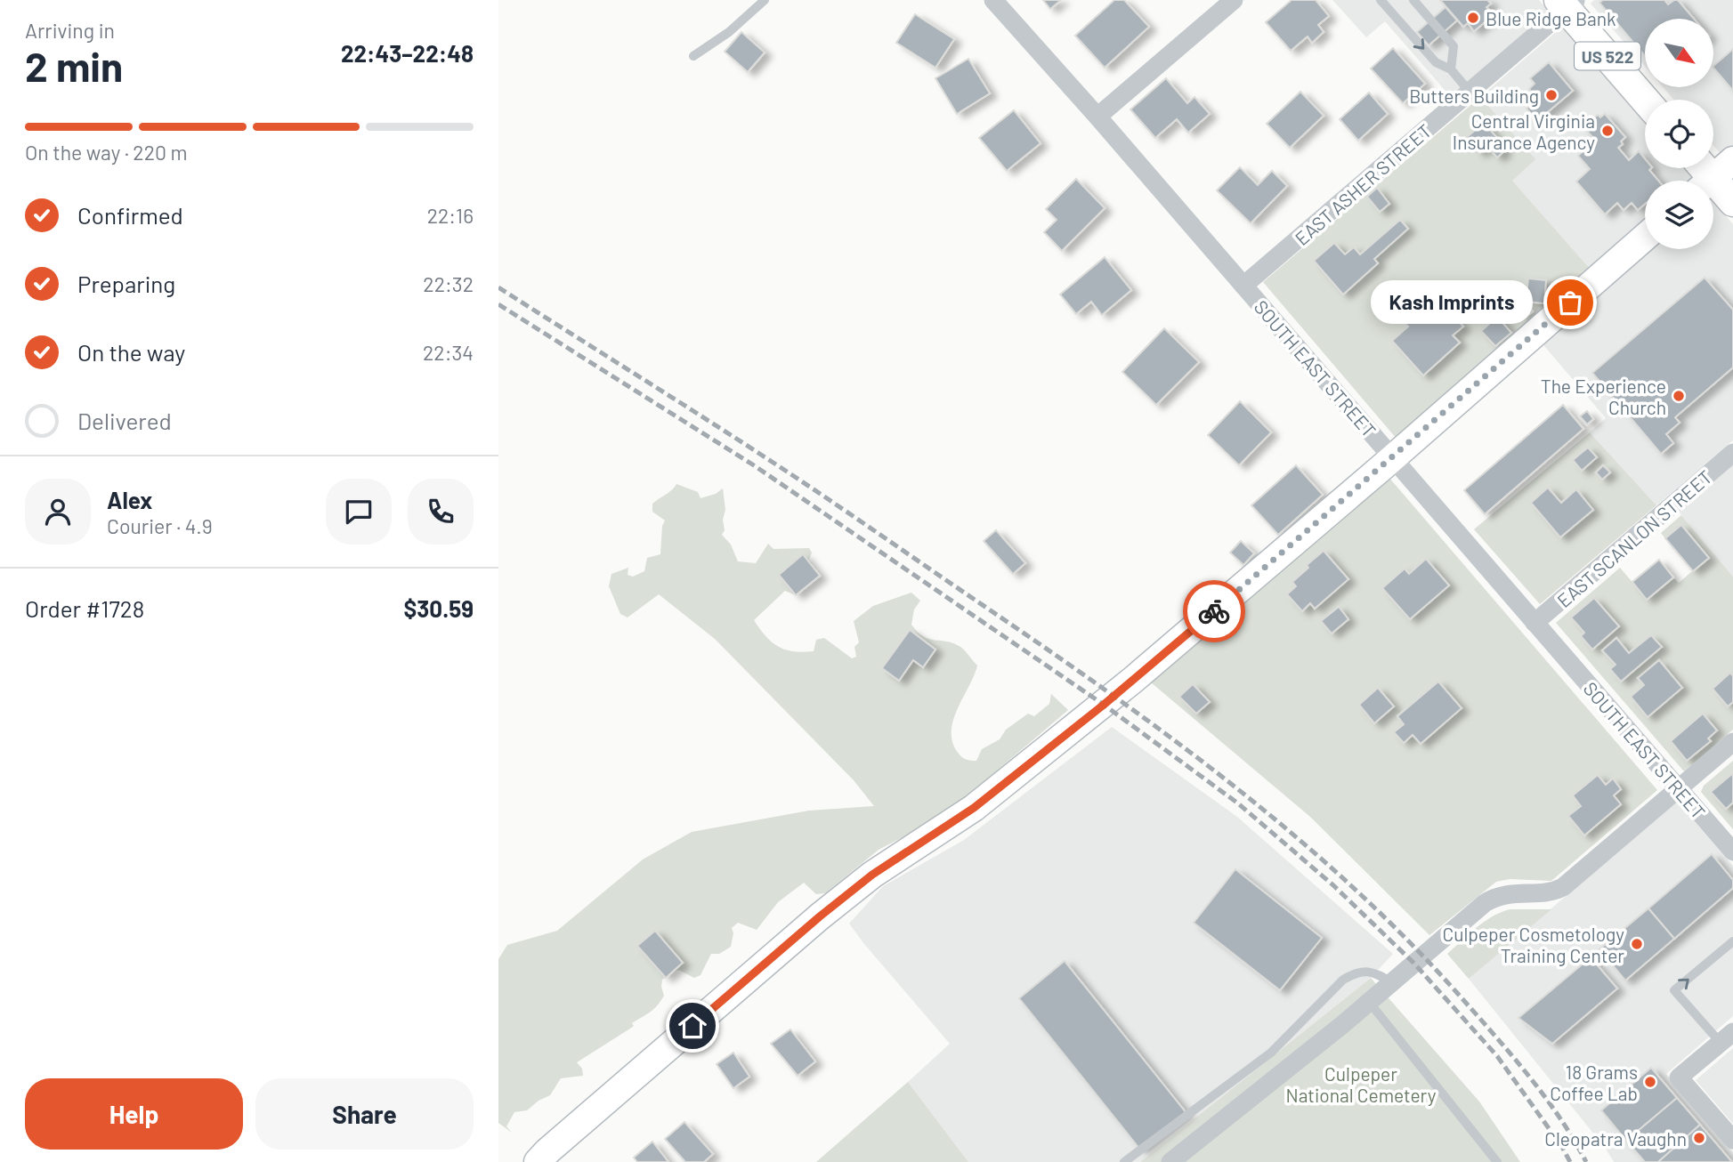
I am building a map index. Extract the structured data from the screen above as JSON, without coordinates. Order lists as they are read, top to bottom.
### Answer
{
  "streets": {
    "main road": ["US 522"],
    "street": ["EAST ASHER STREET", "SOUTH EAST STREET", "EAST SCANLON STREET"]
  },
  "crossings": [
    ["US 522", "EAST ASHER STREET"],
    ["EAST ASHER STREET", "SOUTH EAST STREET"],
    ["SOUTH EAST STREET", "EAST SCANLON STREET"]
  ],
  "parks": ["Culpeper National Cemetery"],
  "places": [
    "Blue Ridge Bank",
    "Butters Building",
    "Central Virginia Insurance Agency",
    "Kash Imprints",
    "The Experience Church",
    "Culpeper Cosmetology Training Center",
    "18 Grams Coffee Lab",
    "Cleopatra Vaughn"
  ],
  "north": "bottom right",
  "page": {
    "heading": ["2 min", "Arriving in", "22:43–22:48"],
    "panel": [
      "Alex",
      "Courier · 4.9",
      "Order #1728",
      "$30.59"
    ],
    "bar": "On the way · 220 m",
    "list": [
      ["Confirmed", "22:16"],
      ["Preparing", "22:32"],
      ["On the way", "22:34"],
      "Delivered"
    ],
    "bubble": "Kash Imprints",
    "buttons": ["Help", "Share"]
  }
}
